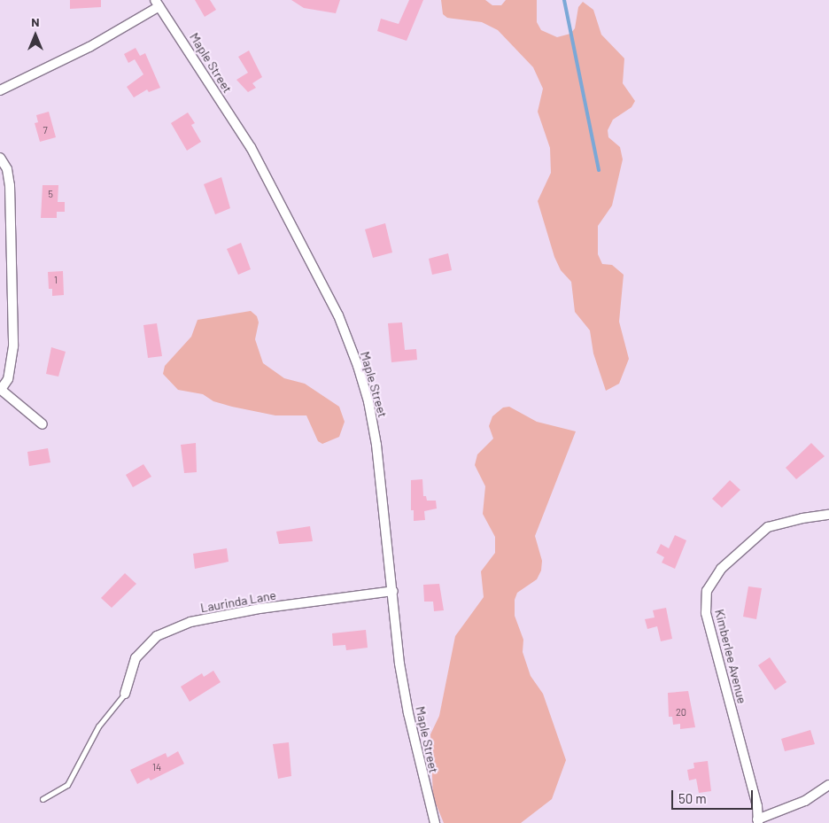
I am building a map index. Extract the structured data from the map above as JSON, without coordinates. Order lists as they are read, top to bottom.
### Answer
{
  "streets": {
    "street": ["Maple Street", "Laurinda Lane", "Kimberlee Avenue"]
  },
  "crossings": [
    ["Maple Street", "Laurinda Lane"]
  ],
  "house_numbers": [
    "7",
    "5",
    "1",
    "20",
    "14"
  ],
  "scale_bar": "50 m",
  "north": "top"
}
